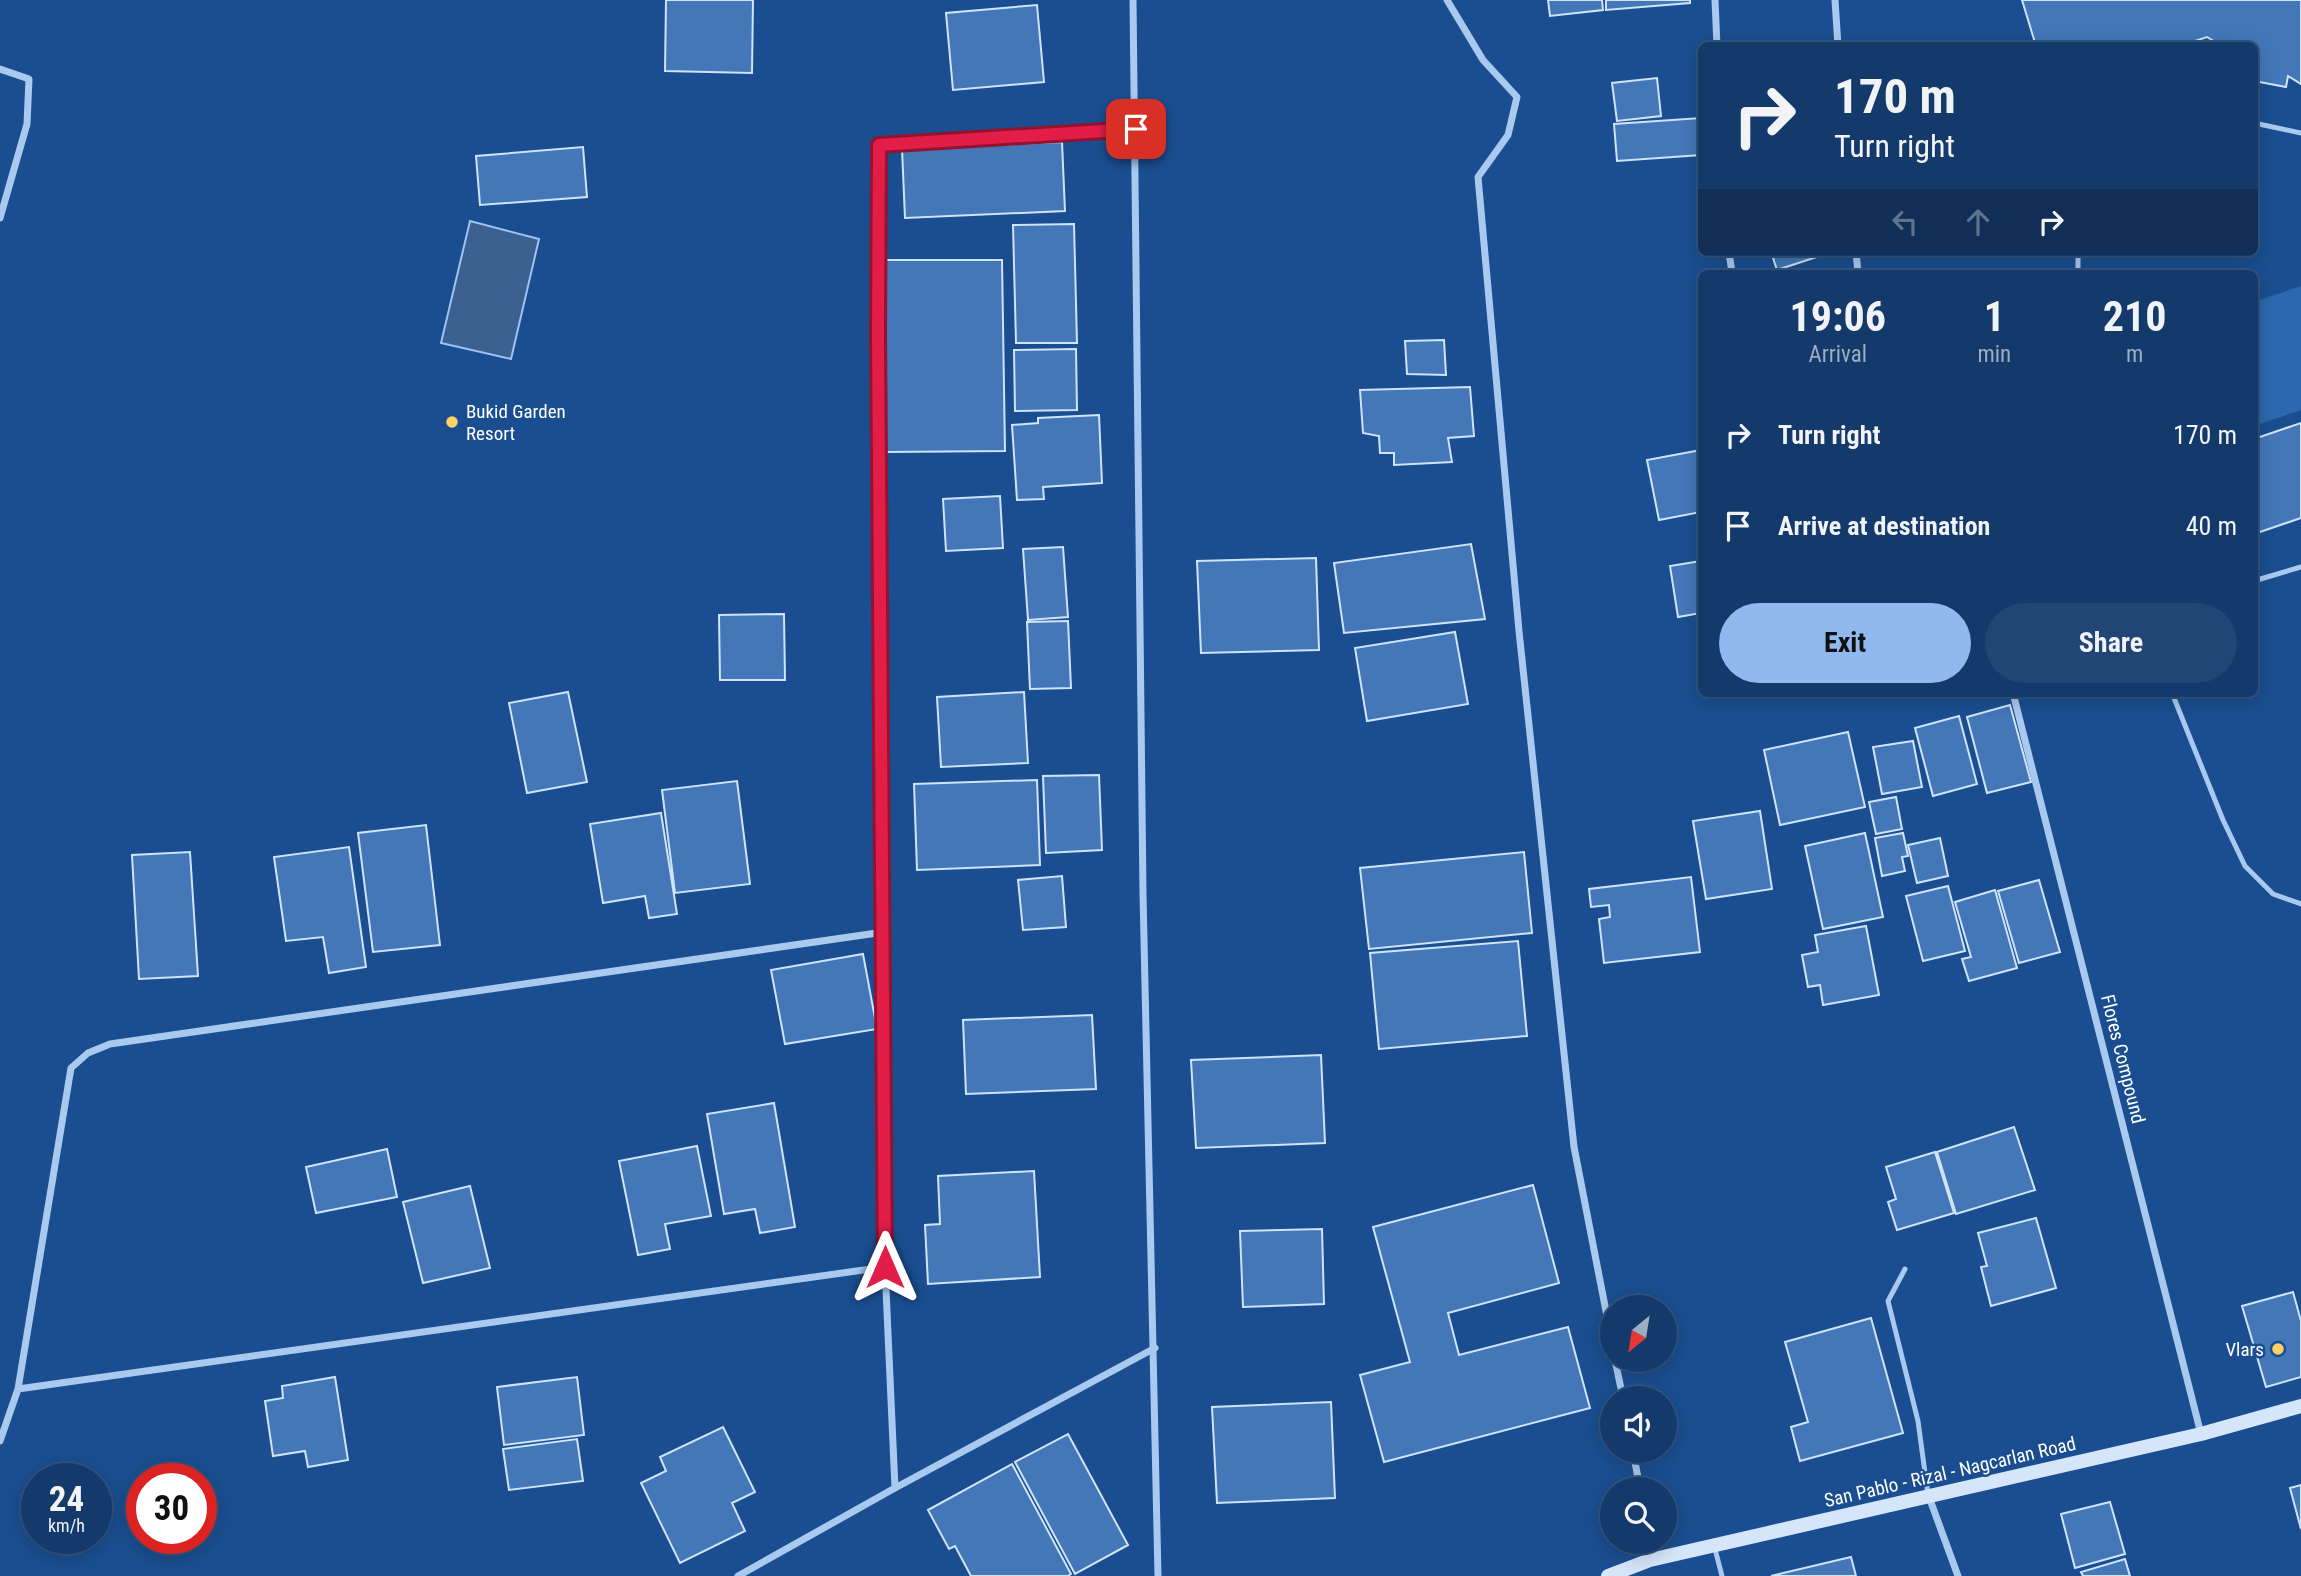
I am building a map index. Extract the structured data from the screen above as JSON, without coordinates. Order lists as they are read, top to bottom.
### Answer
{
  "streets": {
    "main road": ["San Pablo - Rizal - Nagcarlan Road"],
    "street": ["Flores Compound"]
  },
  "crossings": [
    ["Flores Compound", "San Pablo - Rizal - Nagcarlan Road"]
  ],
  "places": ["Bukid Garden Resort", "Vlars"],
  "north": "bottom left",
  "page": {
    "turn": ["170 m", "Turn right"],
    "eta": [
      "19:06",
      "Arrival",
      "1",
      "min",
      "210",
      "m"
    ],
    "list": [
      {
        "name": "Turn right",
        "value": "170 m"
      },
      {
        "name": "Arrive at destination",
        "value": "40 m"
      }
    ],
    "buttons": ["Exit", "Share"],
    "speed": "24 km/h",
    "limit": "30"
  }
}
